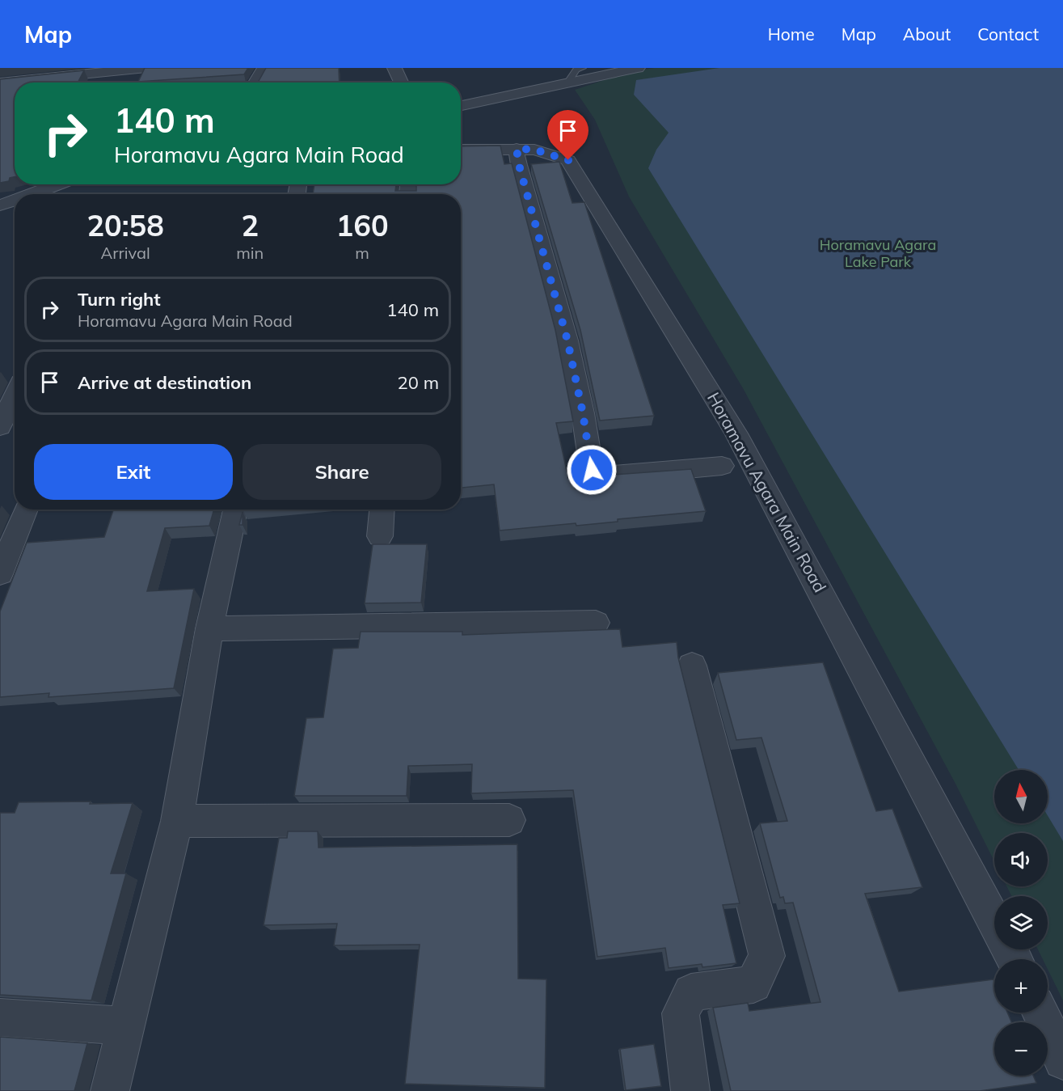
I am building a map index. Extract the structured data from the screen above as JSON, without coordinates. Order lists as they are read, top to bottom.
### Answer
{
  "streets": {
    "street": ["Horamavu Agara Main Road"]
  },
  "parks": ["Horamavu Agara Lake Park"],
  "north": "top",
  "page": {
    "header": "Map",
    "nav": [
      "Home",
      "Map",
      "About",
      "Contact"
    ],
    "turn": ["140 m", "Horamavu Agara Main Road"],
    "eta": [
      "20:58",
      "Arrival",
      "2",
      "min",
      "160",
      "m"
    ],
    "list": [
      {
        "name": "Turn right",
        "note": "Horamavu Agara Main Road",
        "value": "140 m"
      },
      {
        "name": "Arrive at destination",
        "value": "20 m"
      }
    ],
    "buttons": ["Exit", "Share"],
    "map_buttons": ["+", "−"]
  }
}
